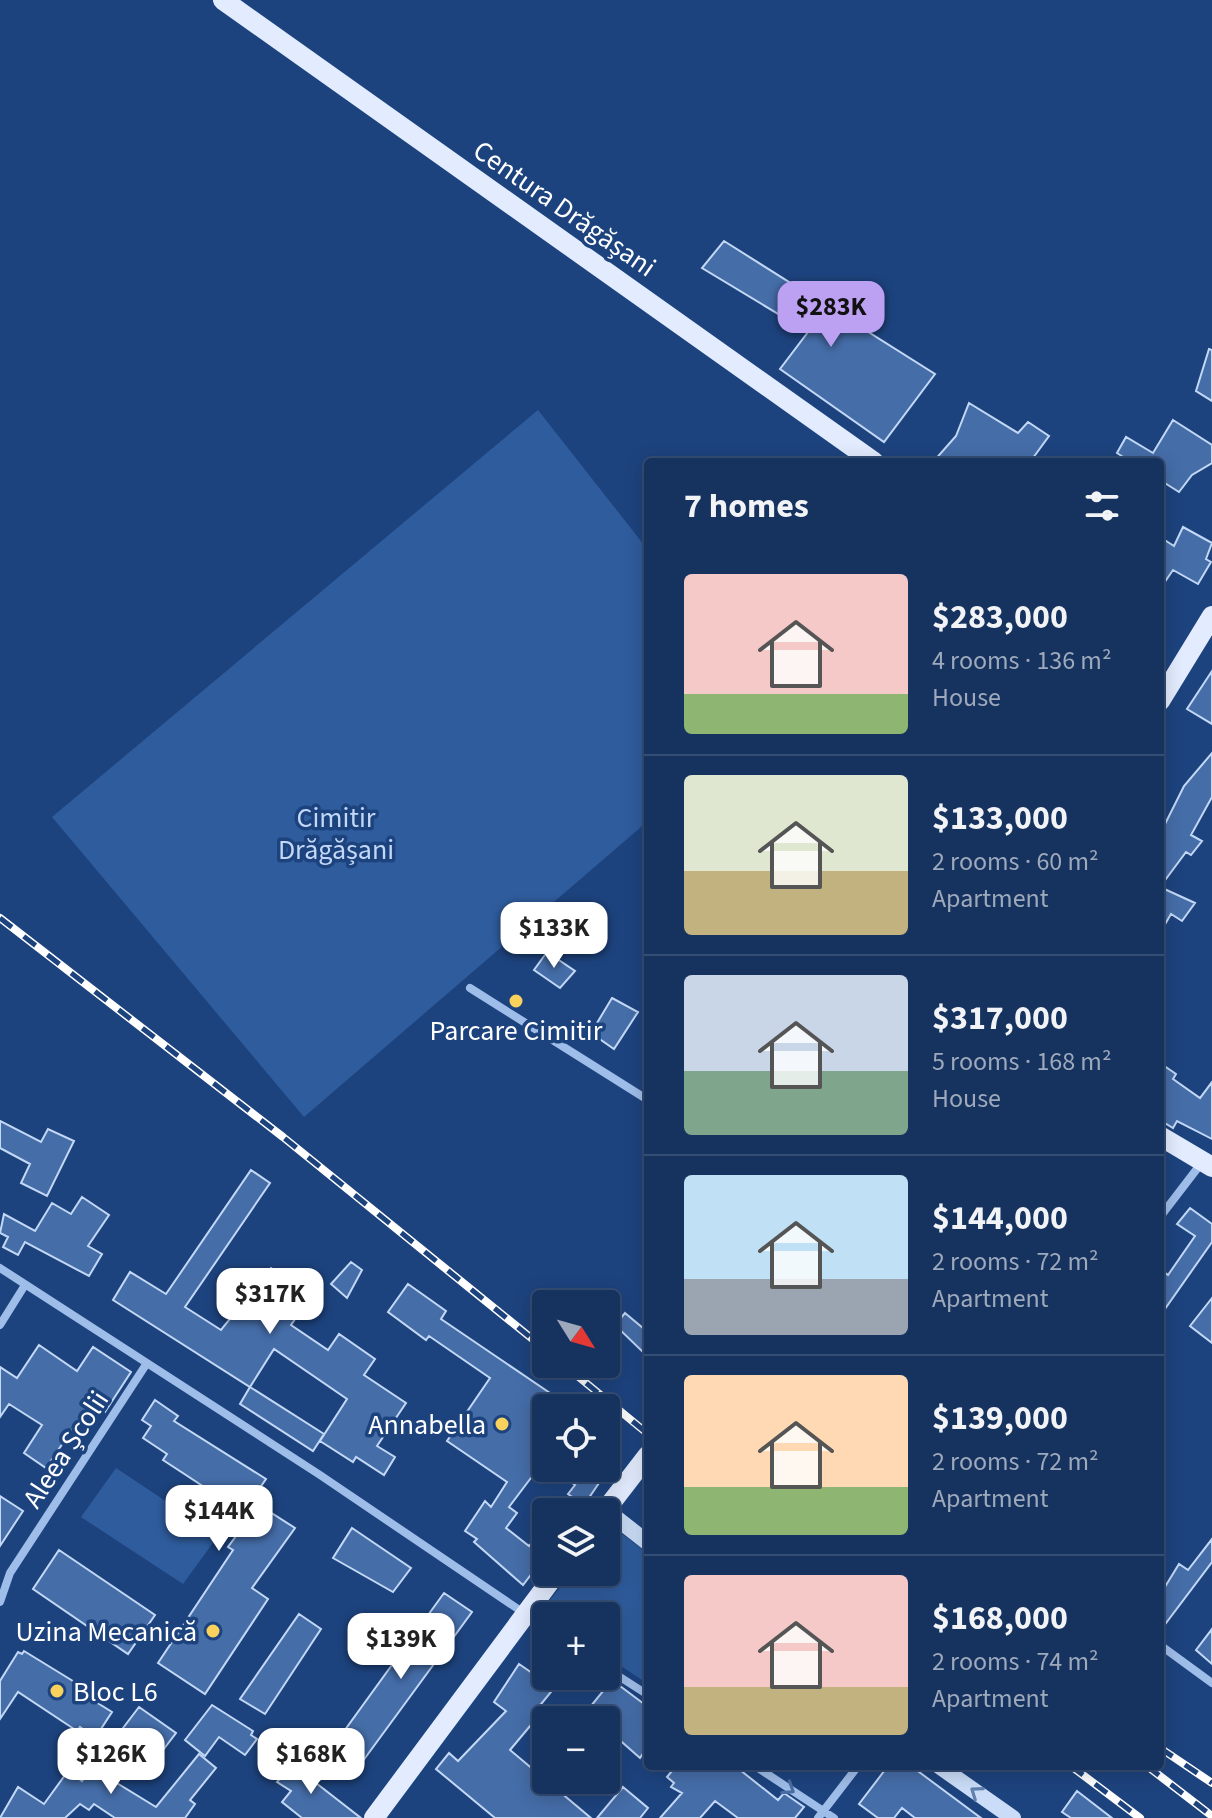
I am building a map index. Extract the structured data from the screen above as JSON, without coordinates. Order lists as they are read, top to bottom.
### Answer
{
  "streets": {
    "main road": ["Centura Drăgășani"],
    "street": ["Aleea Școlii"]
  },
  "parks": ["Cimitir Drăgășani"],
  "places": [
    "Parcare Cimitir",
    "Annabella",
    "Uzina Mecanică",
    "Bloc L6"
  ],
  "north": "bottom right",
  "page": {
    "price": [
      "$283K",
      "$133K",
      "$317K",
      "$144K",
      "$139K",
      "$126K",
      "$168K"
    ],
    "heading": "7 homes",
    "list": [
      {
        "name": "$283,000",
        "note": "4 rooms · 136 m² · House"
      },
      {
        "name": "$133,000",
        "note": "2 rooms · 60 m² · Apartment"
      },
      {
        "name": "$317,000",
        "note": "5 rooms · 168 m² · House"
      },
      {
        "name": "$144,000",
        "note": "2 rooms · 72 m² · Apartment"
      },
      {
        "name": "$139,000",
        "note": "2 rooms · 72 m² · Apartment"
      },
      {
        "name": "$168,000",
        "note": "2 rooms · 74 m² · Apartment"
      }
    ],
    "map_buttons": ["+", "−"]
  }
}
